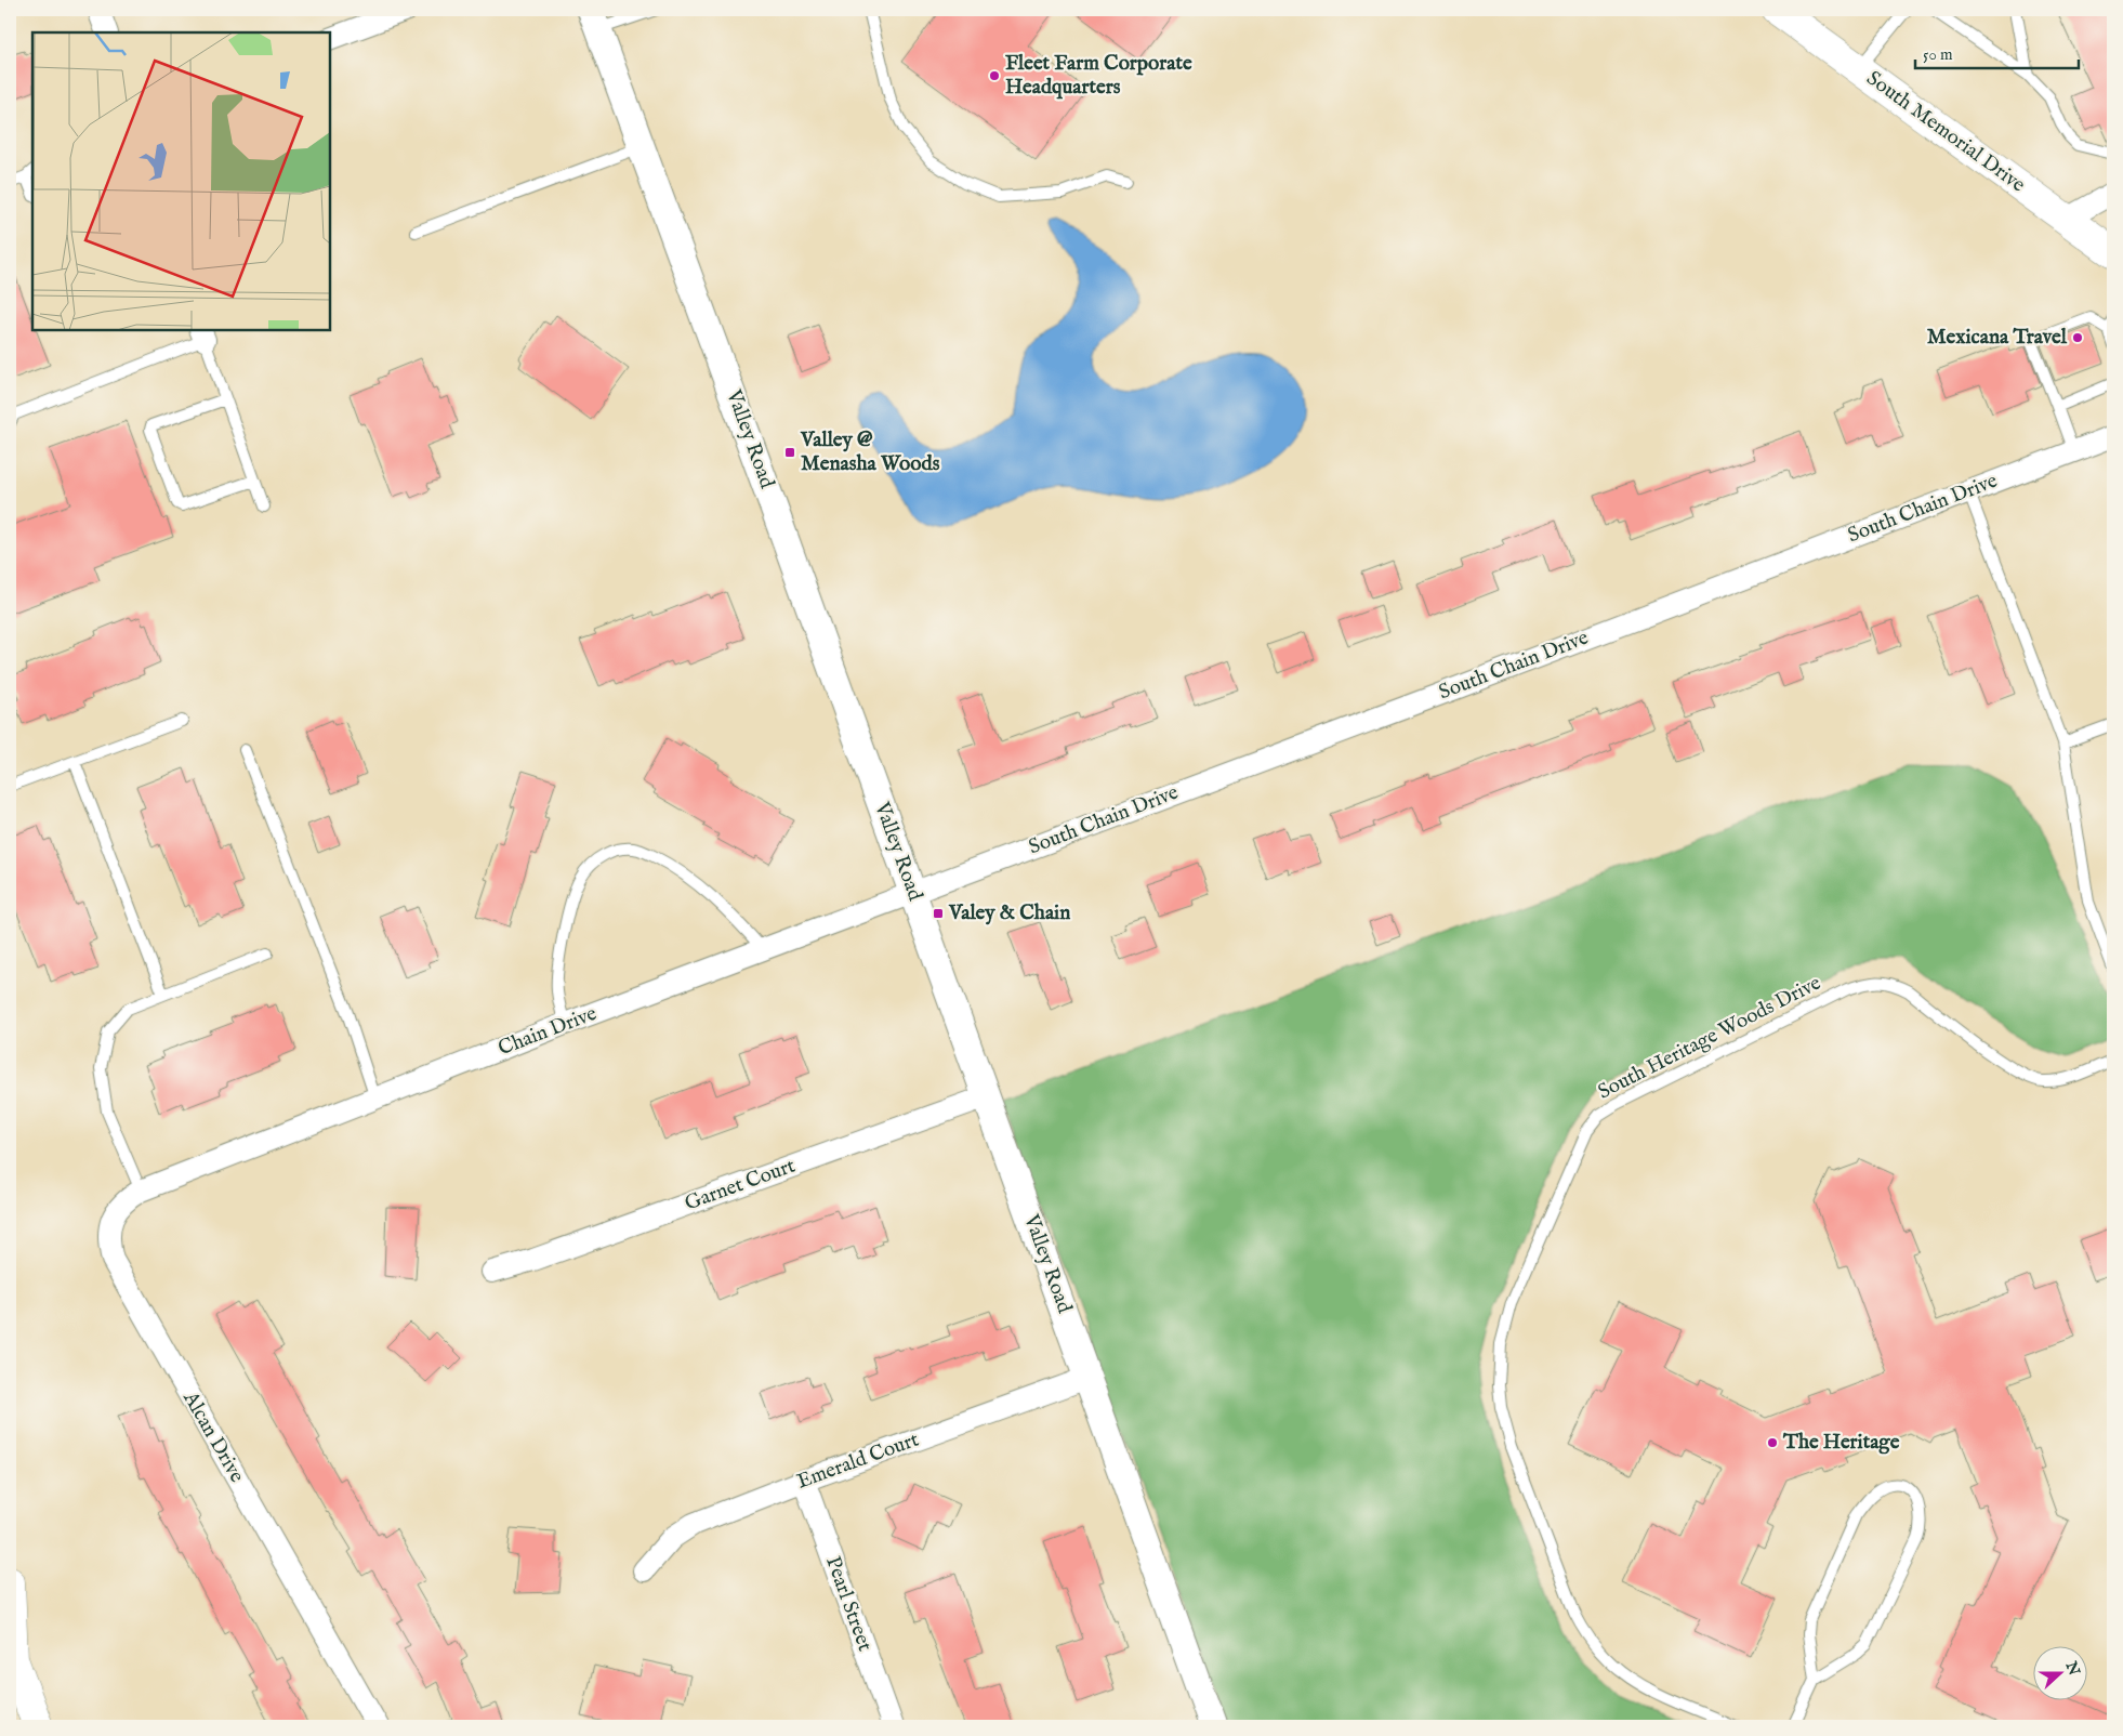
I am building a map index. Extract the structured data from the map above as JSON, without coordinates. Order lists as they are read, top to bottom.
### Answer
{
  "streets": {
    "main road": ["South Memorial Drive"],
    "street": [
      "Valley Road",
      "South Chain Drive",
      "Chain Drive",
      "Garnet Court",
      "Alcan Drive",
      "Emerald Court",
      "Pearl Street"
    ],
    "lane": ["South Heritage Woods Drive"]
  },
  "crossings": [
    ["Valley Road", "South Chain Drive"],
    ["Valley Road", "Chain Drive"],
    ["Valley Road", "Garnet Court"],
    ["Valley Road", "Emerald Court"],
    ["South Chain Drive", "Chain Drive"],
    ["Chain Drive", "Alcan Drive"],
    ["Emerald Court", "Pearl Street"]
  ],
  "places": {
    "other": ["Fleet Farm Corporate Headquarters", "Mexicana Travel", "The Heritage"],
    "transit": ["Valley @ Menasha Woods", "Valey & Chain"]
  },
  "scale_bar": "50 m",
  "north": "right"
}
